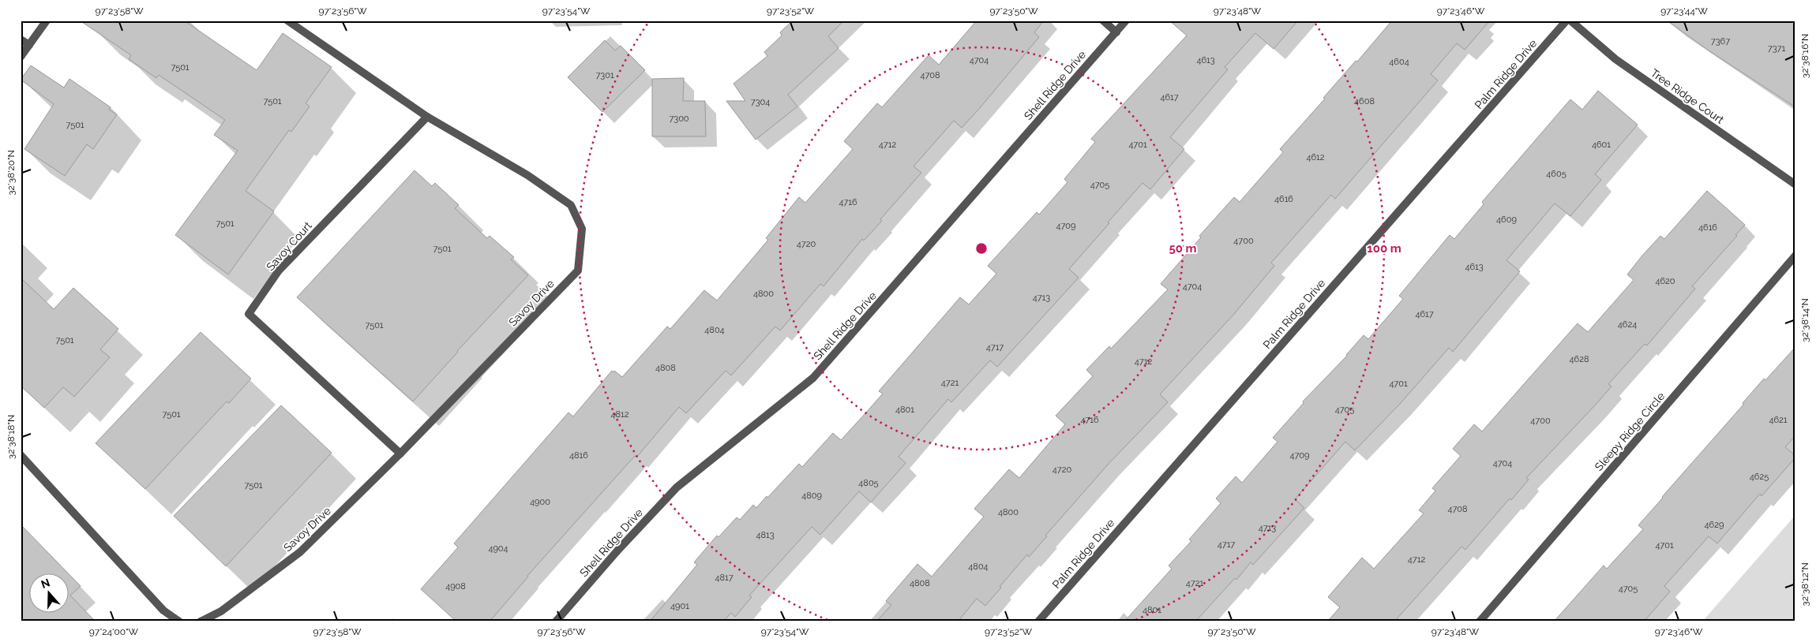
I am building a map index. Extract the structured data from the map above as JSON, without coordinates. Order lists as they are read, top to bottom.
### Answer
{
  "streets": {
    "street": [
      "Palm Ridge Drive",
      "Shell Ridge Drive",
      "Tree Ridge Court",
      "Savoy Court",
      "Savoy Drive",
      "Sleepy Ridge Circle"
    ]
  },
  "crossings": [
    ["Savoy Court", "Savoy Drive"]
  ],
  "house_numbers": [
    "7367",
    "7371",
    "4704",
    "4613",
    "4604",
    "7501",
    "7301",
    "4708",
    "4617",
    "7501",
    "4608",
    "7304",
    "7300",
    "7501",
    "4712",
    "4701",
    "4601",
    "4612",
    "4605",
    "4705",
    "4616",
    "4716",
    "4609",
    "7501",
    "4709",
    "4616",
    "4700",
    "4720",
    "7501",
    "4613",
    "4620",
    "4704",
    "4800",
    "4713",
    "4617",
    "4624",
    "7501",
    "4804",
    "7501",
    "4717",
    "4628",
    "4712",
    "4808",
    "4721",
    "4701",
    "4801",
    "4705",
    "7501",
    "4812",
    "4716",
    "4621",
    "4700",
    "4816",
    "4709",
    "4704",
    "4720",
    "4625",
    "4805",
    "7501",
    "4809",
    "4900",
    "4708",
    "4800",
    "4629",
    "4713",
    "4813",
    "4717",
    "4701",
    "4904",
    "4712",
    "4804",
    "4817",
    "4808",
    "4721",
    "4908",
    "4705",
    "4901",
    "4801"
  ],
  "north": "top",
  "coordinates": [
    "97°23'58\"W",
    "97°23'56\"W",
    "97°23'54\"W",
    "97°23'52\"W",
    "97°23'50\"W",
    "97°23'48\"W",
    "97°23'46\"W",
    "97°23'44\"W",
    "32°38'16\"N",
    "32°38'20\"N",
    "32°38'14\"N",
    "32°38'18\"N",
    "32°38'12\"N",
    "97°24'00\"W"
  ],
  "rings": ["50 m", "100 m"]
}
